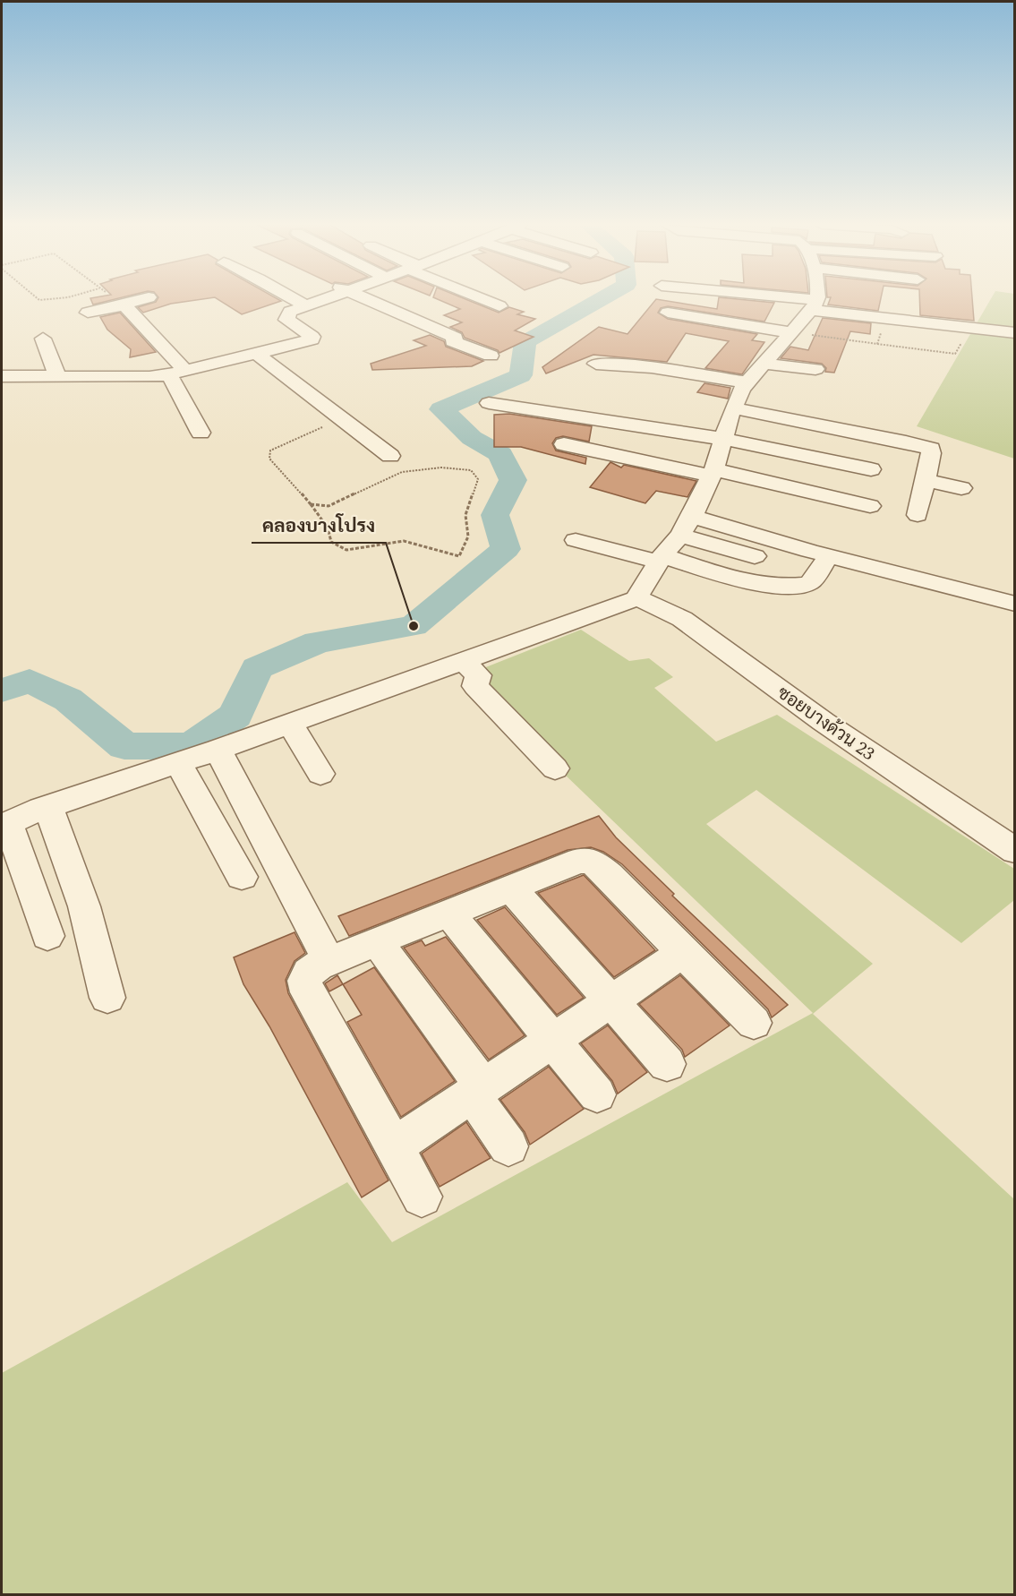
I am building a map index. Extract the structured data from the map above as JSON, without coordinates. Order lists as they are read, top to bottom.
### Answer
{
  "streets": {
    "street": ["ซอยบางด้วน 23"]
  },
  "places": ["คลองบางโปรง"]
}
